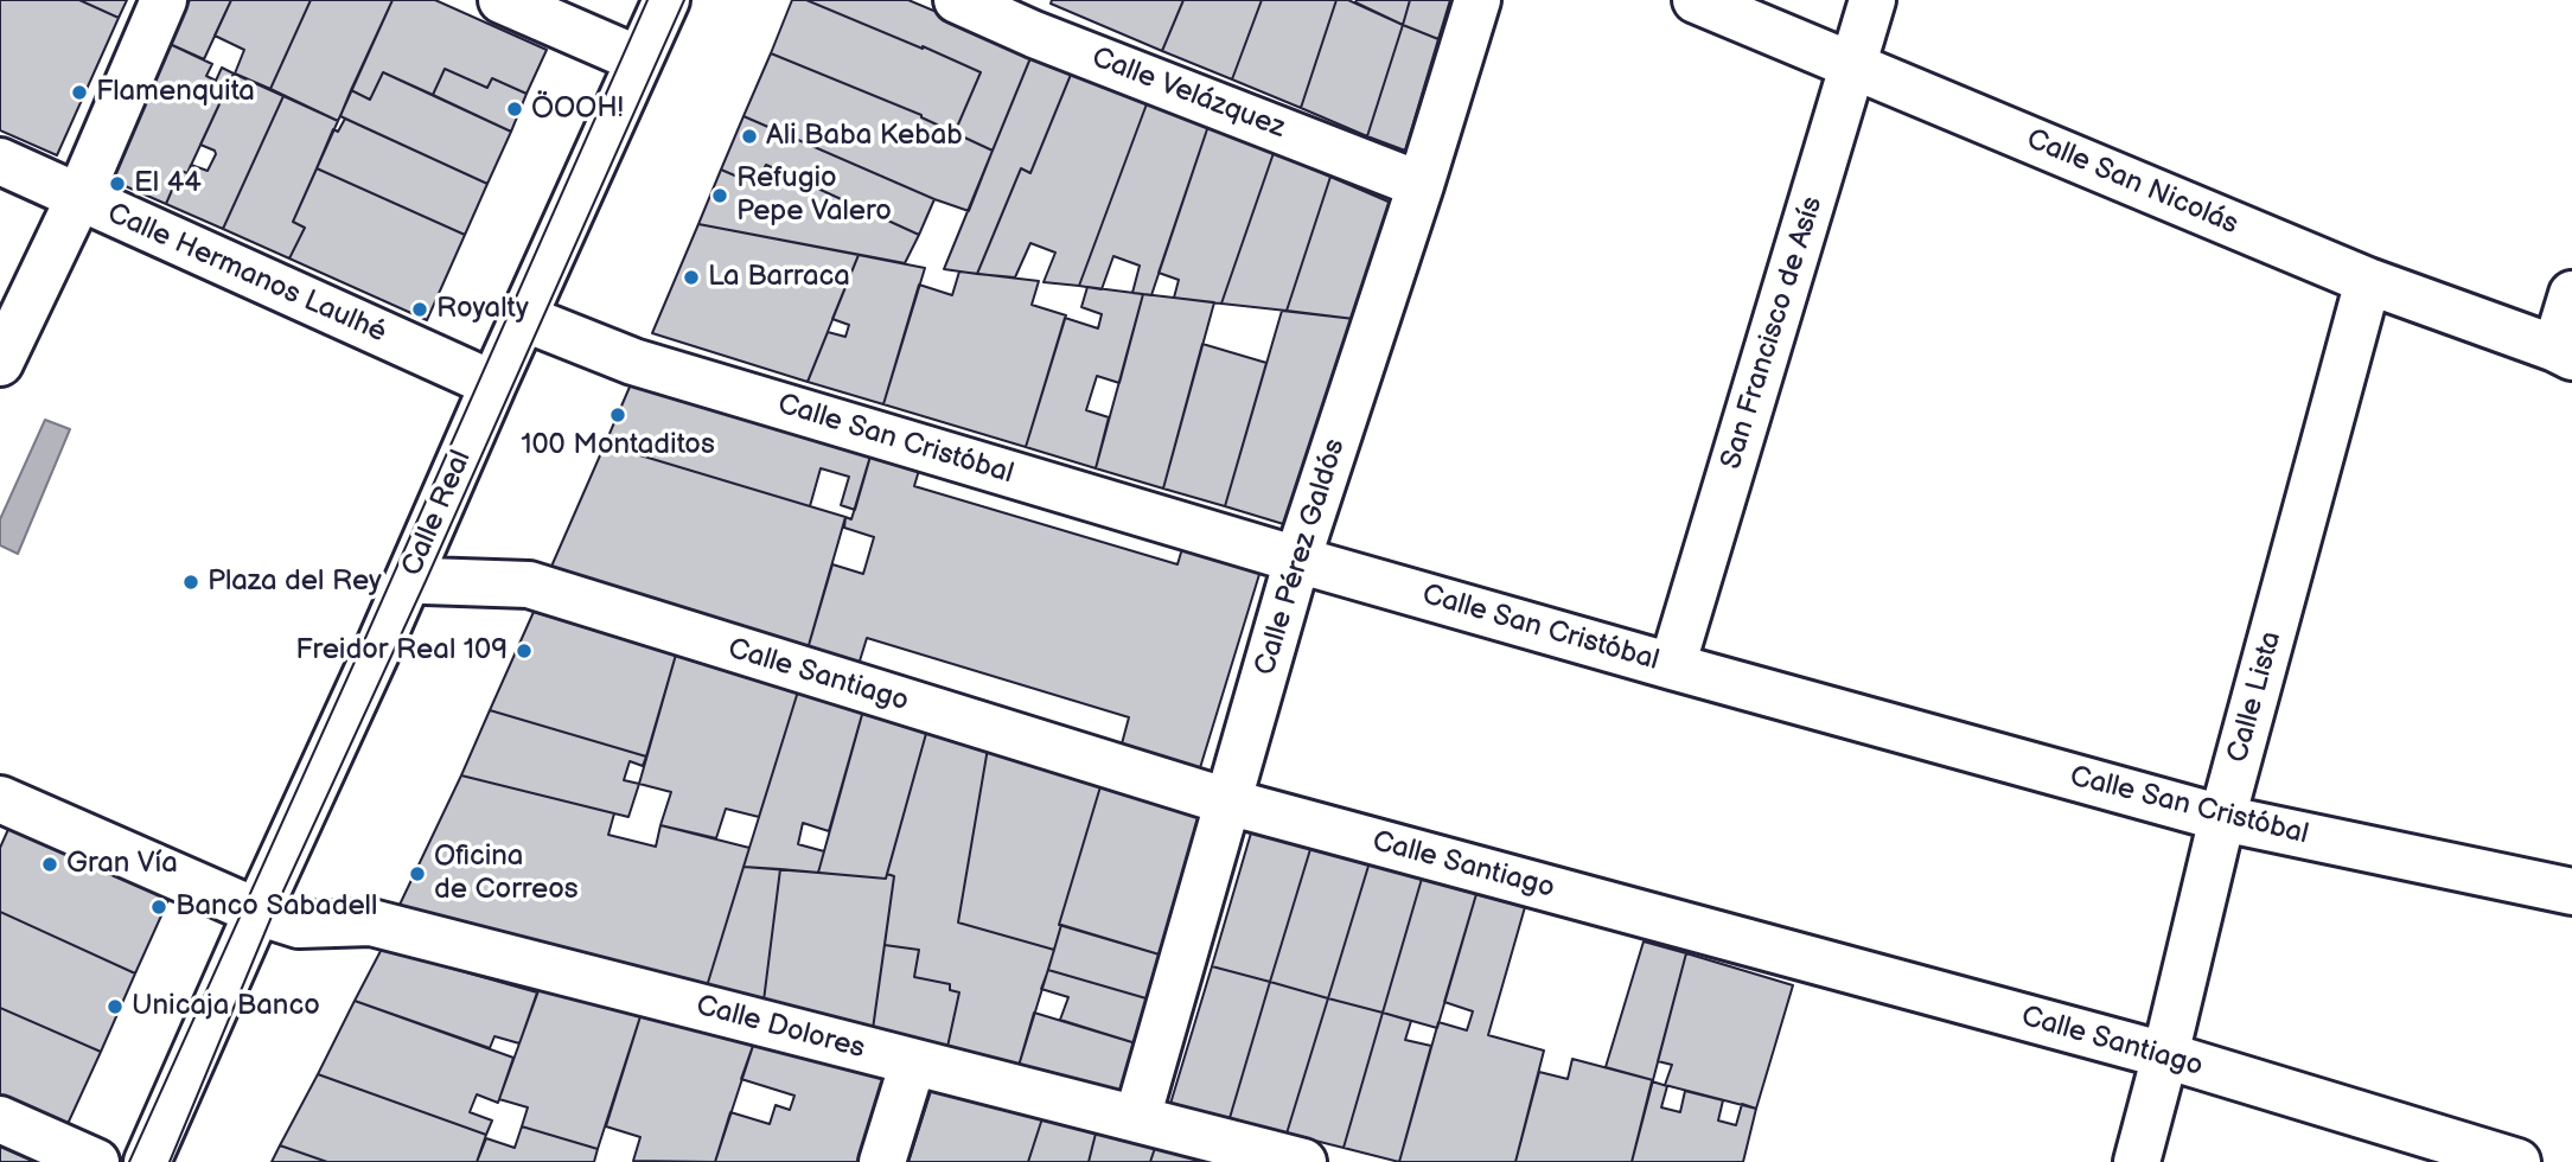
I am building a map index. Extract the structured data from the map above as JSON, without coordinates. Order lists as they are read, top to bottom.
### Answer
{
  "streets": {
    "street": [
      "Calle Velázquez",
      "Calle San Nicolás",
      "Calle Hermanos Laulhé",
      "San Francisco de Asís",
      "Calle San Cristóbal",
      "Calle Real",
      "Calle Pérez Galdós",
      "Calle Santiago",
      "Calle Lista",
      "Calle Dolores"
    ]
  },
  "crossings": [
    ["Calle Velázquez", "Calle Pérez Galdós"],
    ["Calle San Nicolás", "San Francisco de Asís"],
    ["Calle San Nicolás", "Calle Lista"],
    ["Calle Hermanos Laulhé", "Calle Real"],
    ["San Francisco de Asís", "Calle San Cristóbal"],
    ["Calle San Cristóbal", "Calle Real"],
    ["Calle San Cristóbal", "Calle Pérez Galdós"],
    ["Calle San Cristóbal", "Calle Lista"],
    ["Calle Real", "Calle Santiago"],
    ["Calle Real", "Calle Dolores"],
    ["Calle Pérez Galdós", "Calle Santiago"],
    ["Calle Pérez Galdós", "Calle Dolores"],
    ["Calle Santiago", "Calle Lista"]
  ],
  "places": [
    "Flamenquita",
    "ÖOOH!",
    "Ali Baba Kebab",
    "El 44",
    "Refugio Pepe Valero",
    "La Barraca",
    "Royalty",
    "100 Montaditos",
    "Plaza del Rey",
    "Freidor Real 109",
    "Gran Vía",
    "Oficina de Correos",
    "Banco Sabadell",
    "Unicaja Banco"
  ]
}
